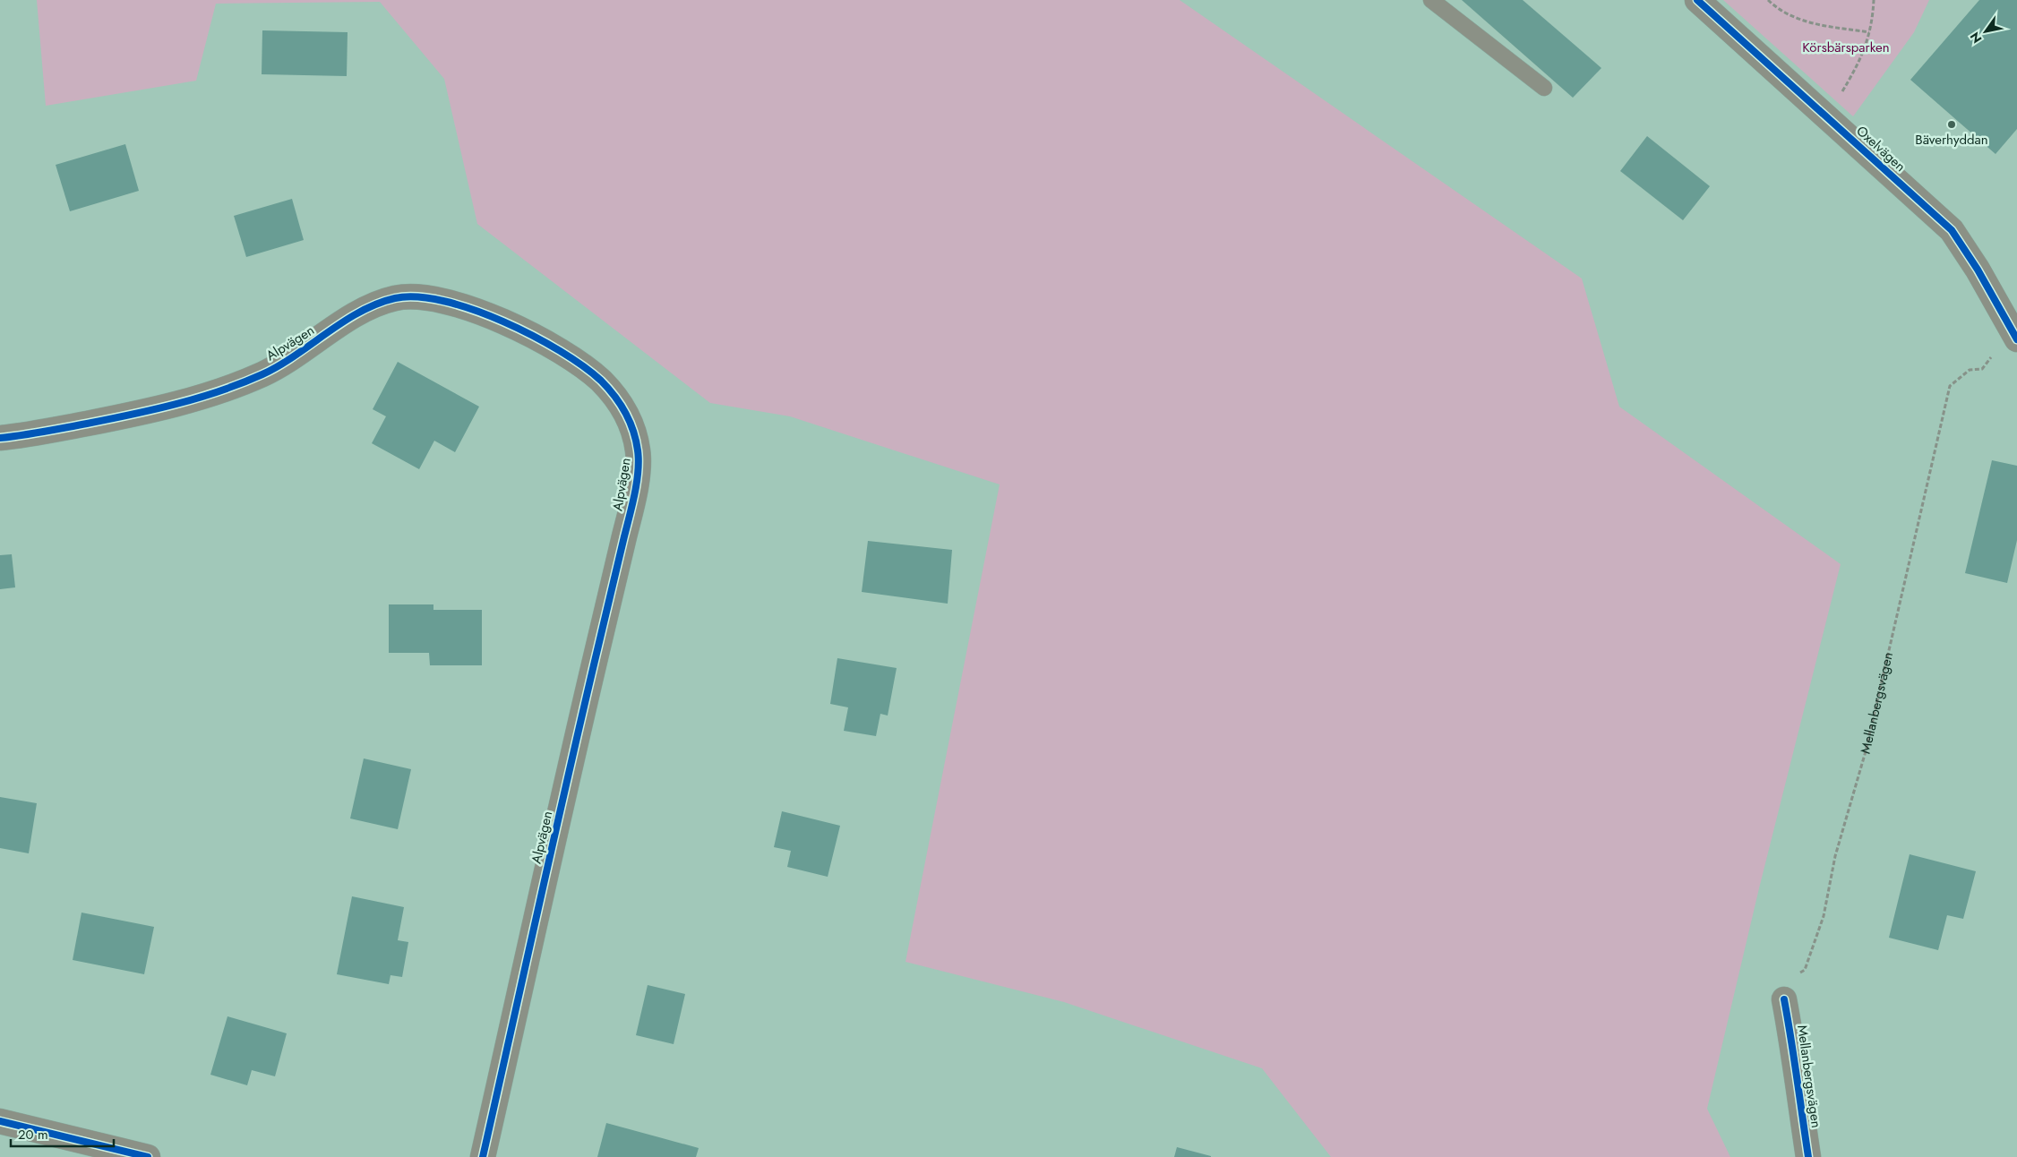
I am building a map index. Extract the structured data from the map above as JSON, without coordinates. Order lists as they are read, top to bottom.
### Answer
{
  "streets": {
    "street": ["Oxelvägen", "Alpvägen", "Mellanbergsvägen"]
  },
  "parks": ["Körsbärsparken"],
  "places": ["Bäverhyddan"],
  "scale_bar": "20 m",
  "north": "bottom left"
}
